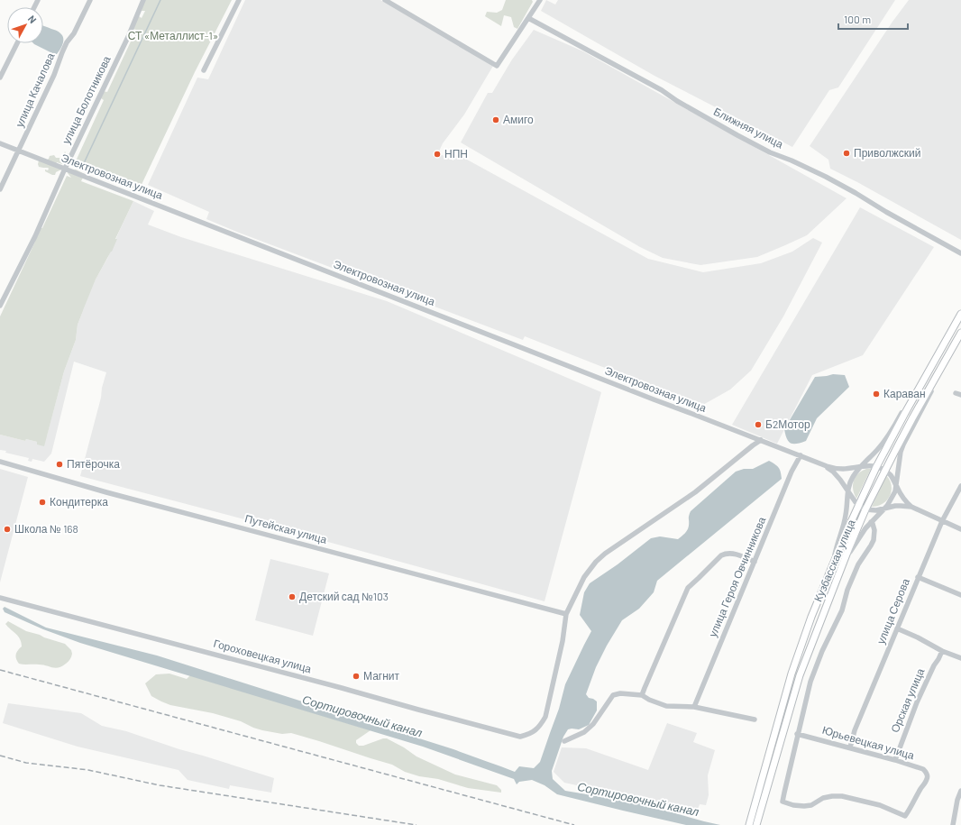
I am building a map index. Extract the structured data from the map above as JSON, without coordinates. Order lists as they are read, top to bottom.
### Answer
{
  "streets": {
    "main road": ["Кузбасская улица"],
    "street": [
      "улица Качалова",
      "улица Болотникова",
      "Ближняя улица",
      "Электровозная улица",
      "Путейская улица",
      "улица Героя Овчинникова",
      "улица Серова",
      "Гороховецкая улица",
      "Орская улица",
      "Юрьевецкая улица"
    ]
  },
  "crossings": [
    ["улица Качалова", "Электровозная улица"],
    ["улица Болотникова", "Электровозная улица"],
    ["Электровозная улица", "улица Героя Овчинникова"],
    ["Путейская улица", "Гороховецкая улица"],
    ["Кузбасская улица", "Юрьевецкая улица"],
    ["улица Серова", "Юрьевецкая улица"],
    ["Орская улица", "Юрьевецкая улица"]
  ],
  "water": ["Сортировочный канал"],
  "parks": ["СТ «Металлист-1»"],
  "places": [
    "Амиго",
    "Приволжский",
    "НПН",
    "Караван",
    "Б2Мотор",
    "Пятёрочка",
    "Кондитерка",
    "Школа № 168",
    "Детский сад №103",
    "Магнит"
  ],
  "scale_bar": "100 m",
  "north": "top right"
}
